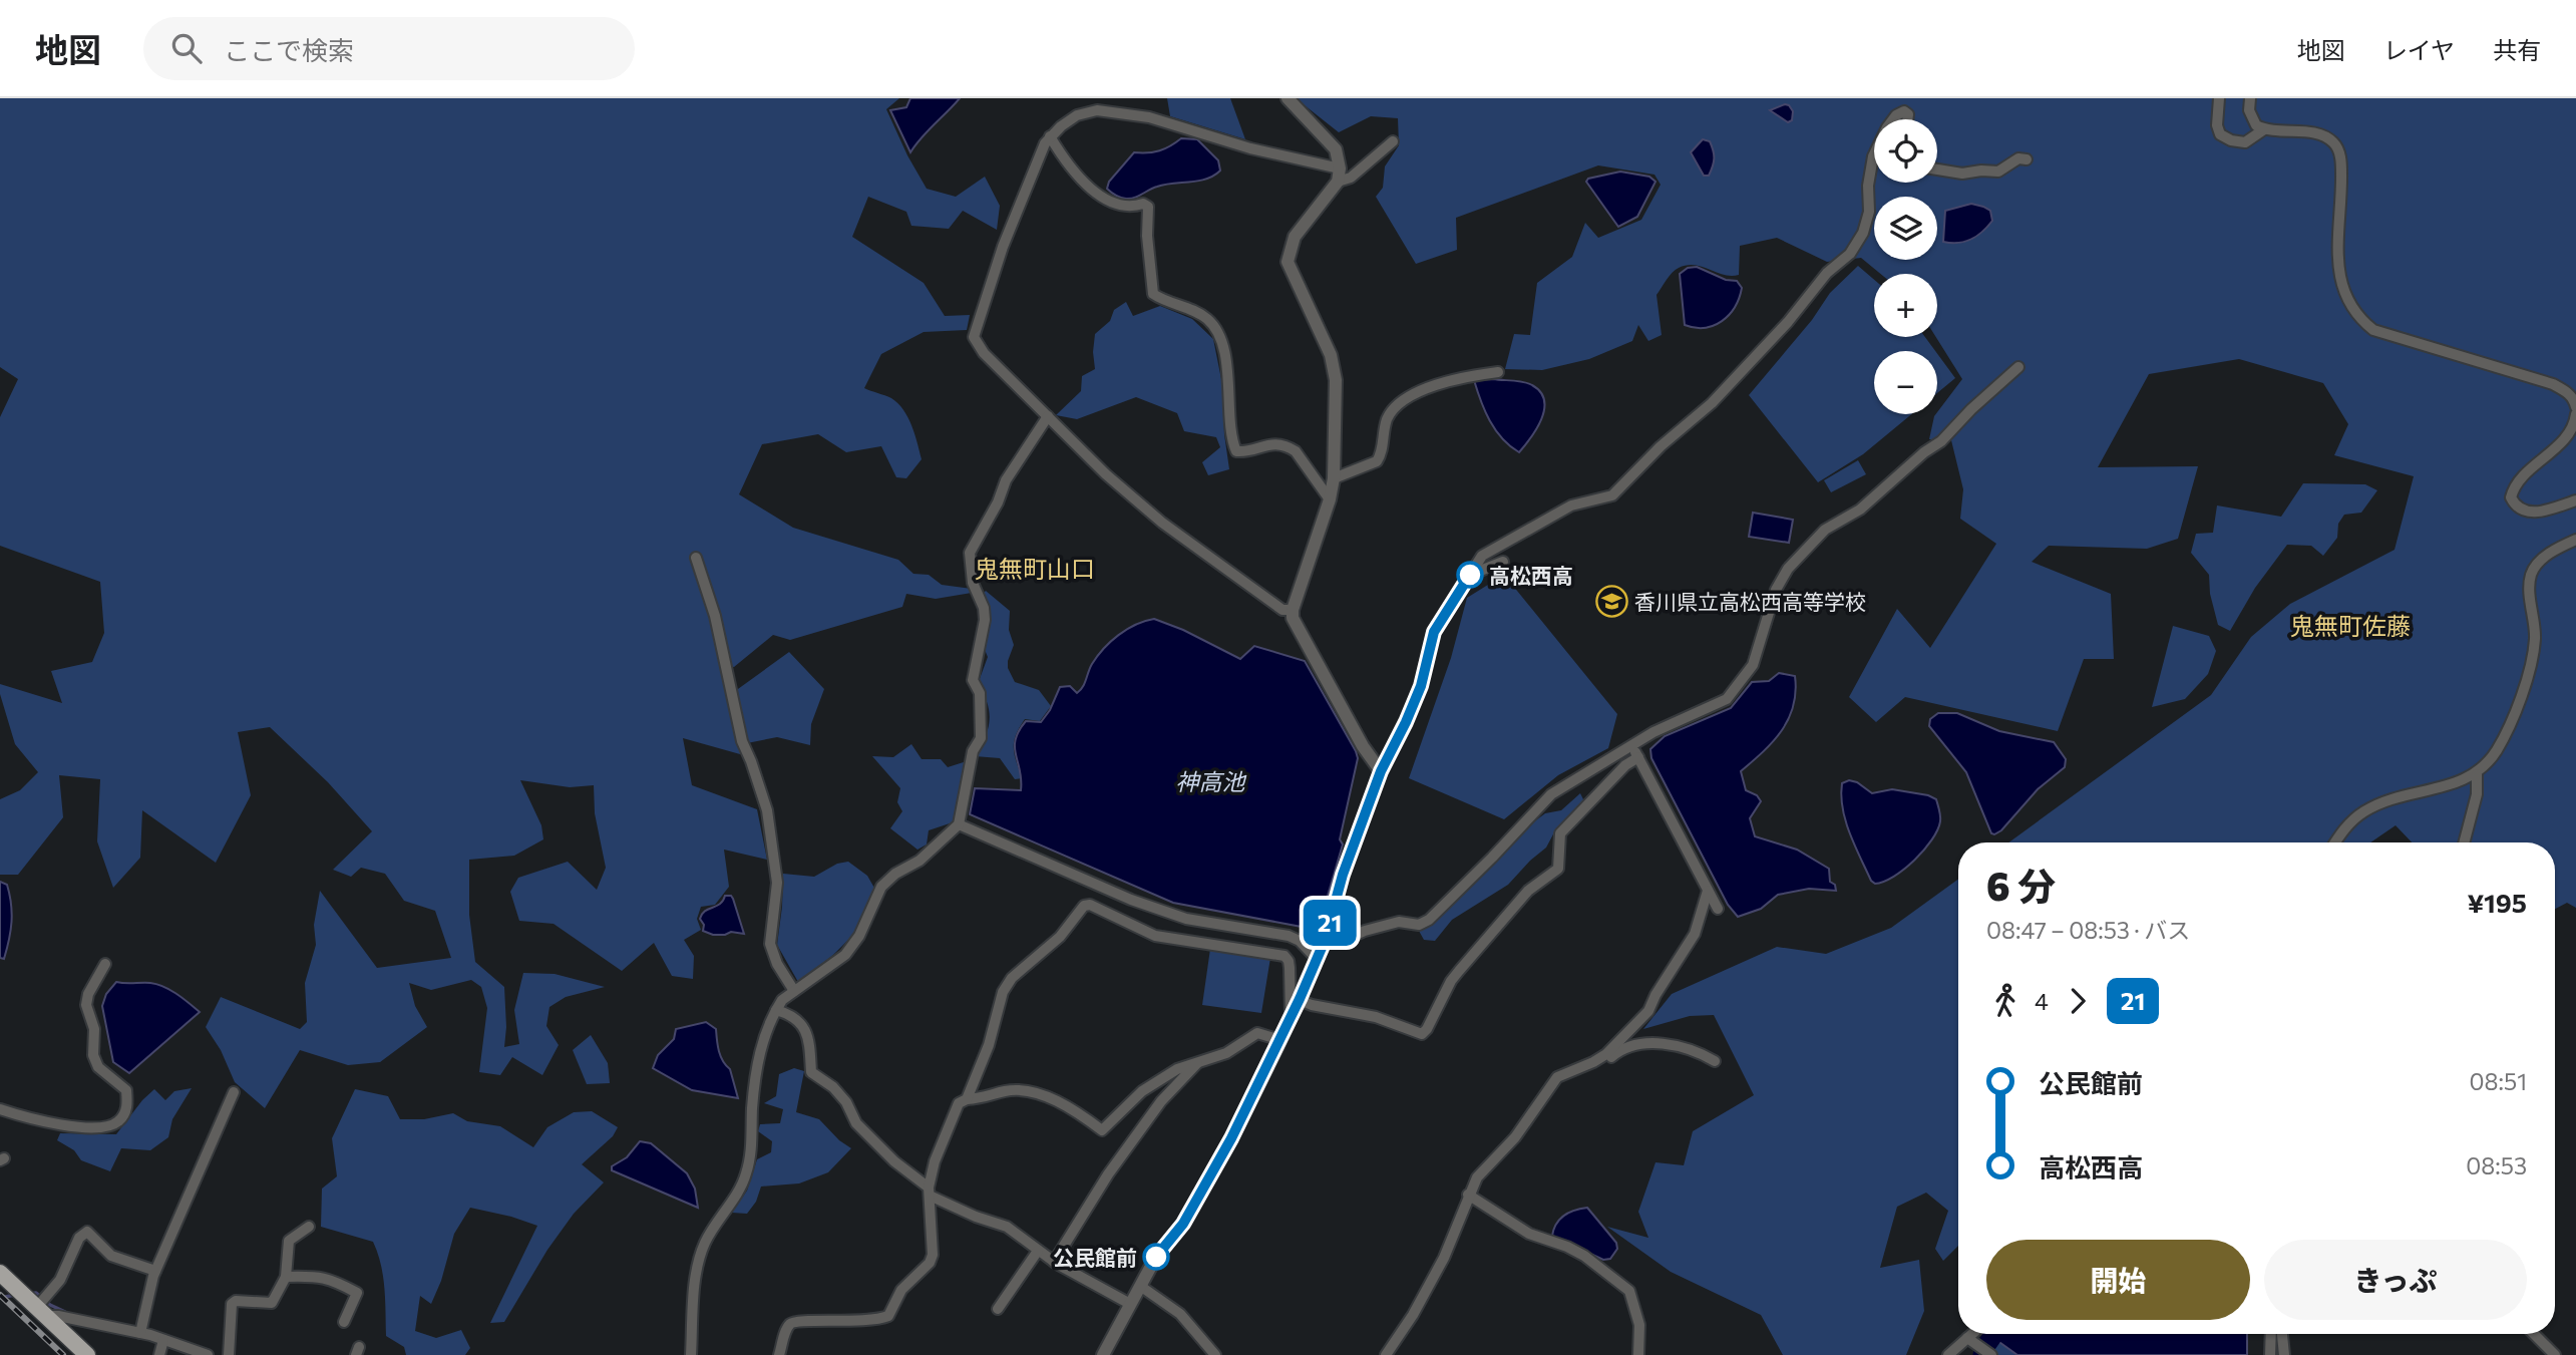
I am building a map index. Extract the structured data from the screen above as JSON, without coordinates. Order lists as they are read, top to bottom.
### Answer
{
  "districts": ["鬼無町山口", "鬼無町佐藤"],
  "water": ["神高池"],
  "places": {
    "other": ["高松西高", "公民館前"],
    "school or university": ["香川県立高松西高等学校"]
  },
  "lines": ["bus line 21"],
  "page": {
    "header": "地図",
    "search": "ここで検索",
    "nav": ["地図", "レイヤ", "共有"],
    "on_map": "21",
    "map_buttons": ["+", "−"],
    "heading": ["6 分", "08:47 – 08:53 · バス", "¥195"],
    "legs": ["4", "21"],
    "list": [
      {
        "name": "公民館前",
        "value": "08:51"
      },
      {
        "name": "高松西高",
        "value": "08:53"
      }
    ],
    "buttons": ["開始", "きっぷ"]
  }
}
